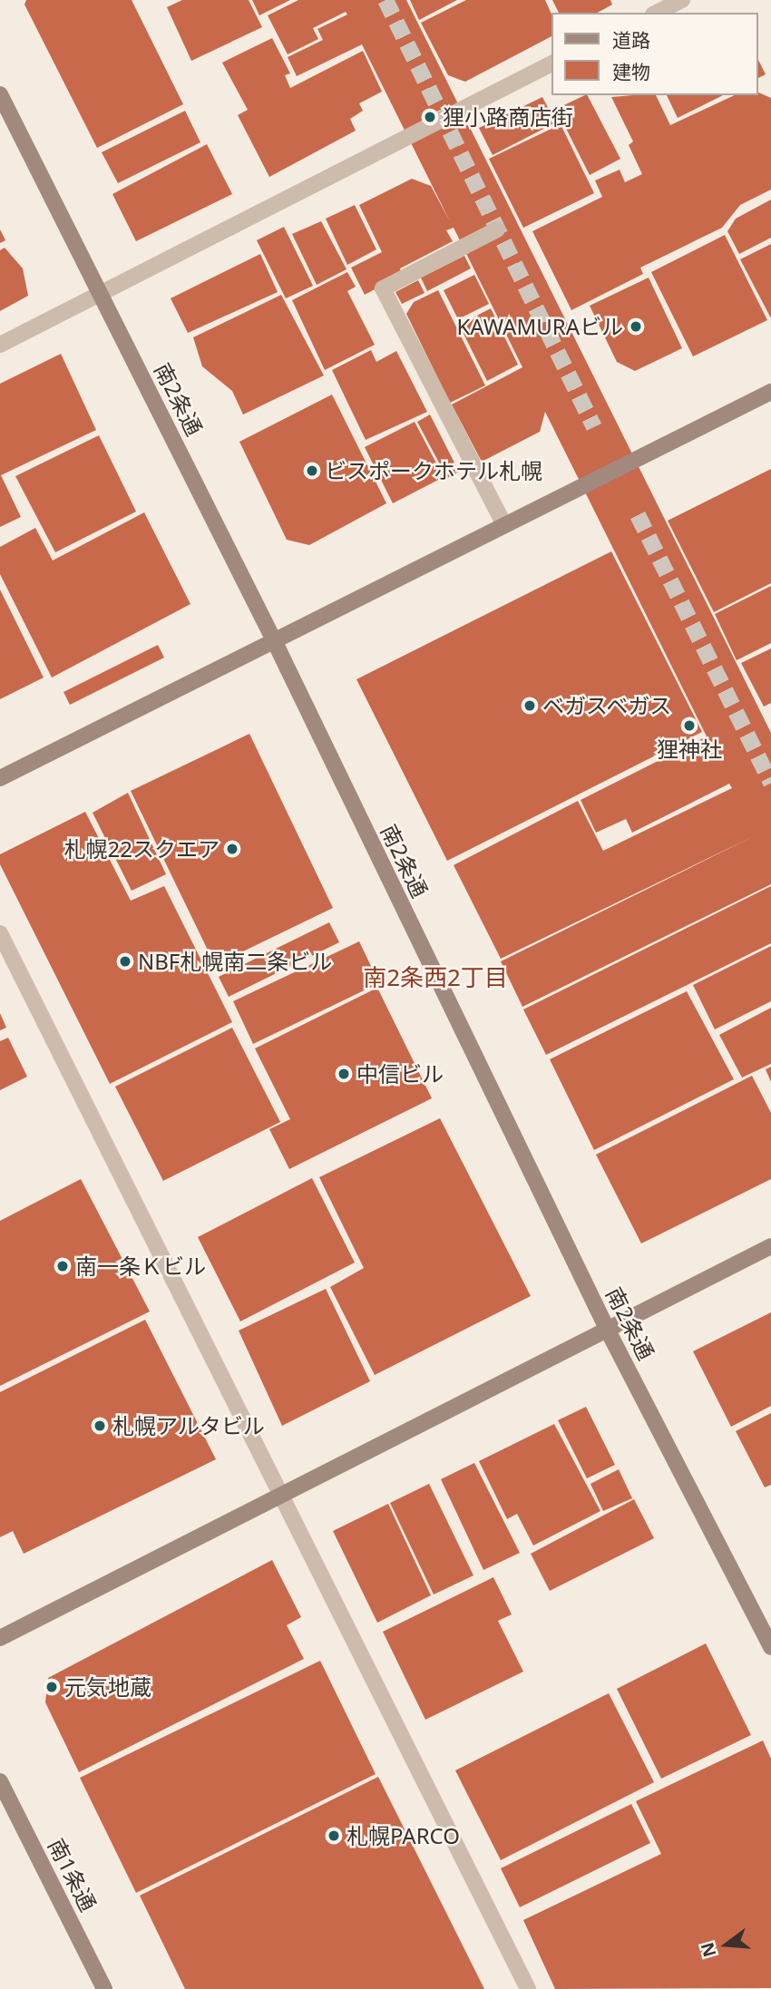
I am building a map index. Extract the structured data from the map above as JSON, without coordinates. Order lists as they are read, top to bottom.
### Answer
{
  "streets": {
    "street": ["南2条通", "南1条通"]
  },
  "districts": ["南2条西2丁目"],
  "places": [
    "狸小路商店街",
    "KAWAMURAビル",
    "ビスポークホテル札幌",
    "ベガスベガス",
    "狸神社",
    "札幌22スクエア",
    "NBF札幌南二条ビル",
    "中信ビル",
    "南一条Ｋビル",
    "札幌アルタビル",
    "元気地蔵",
    "札幌PARCO"
  ],
  "legend": ["道路", "建物"],
  "north": "left"
}
